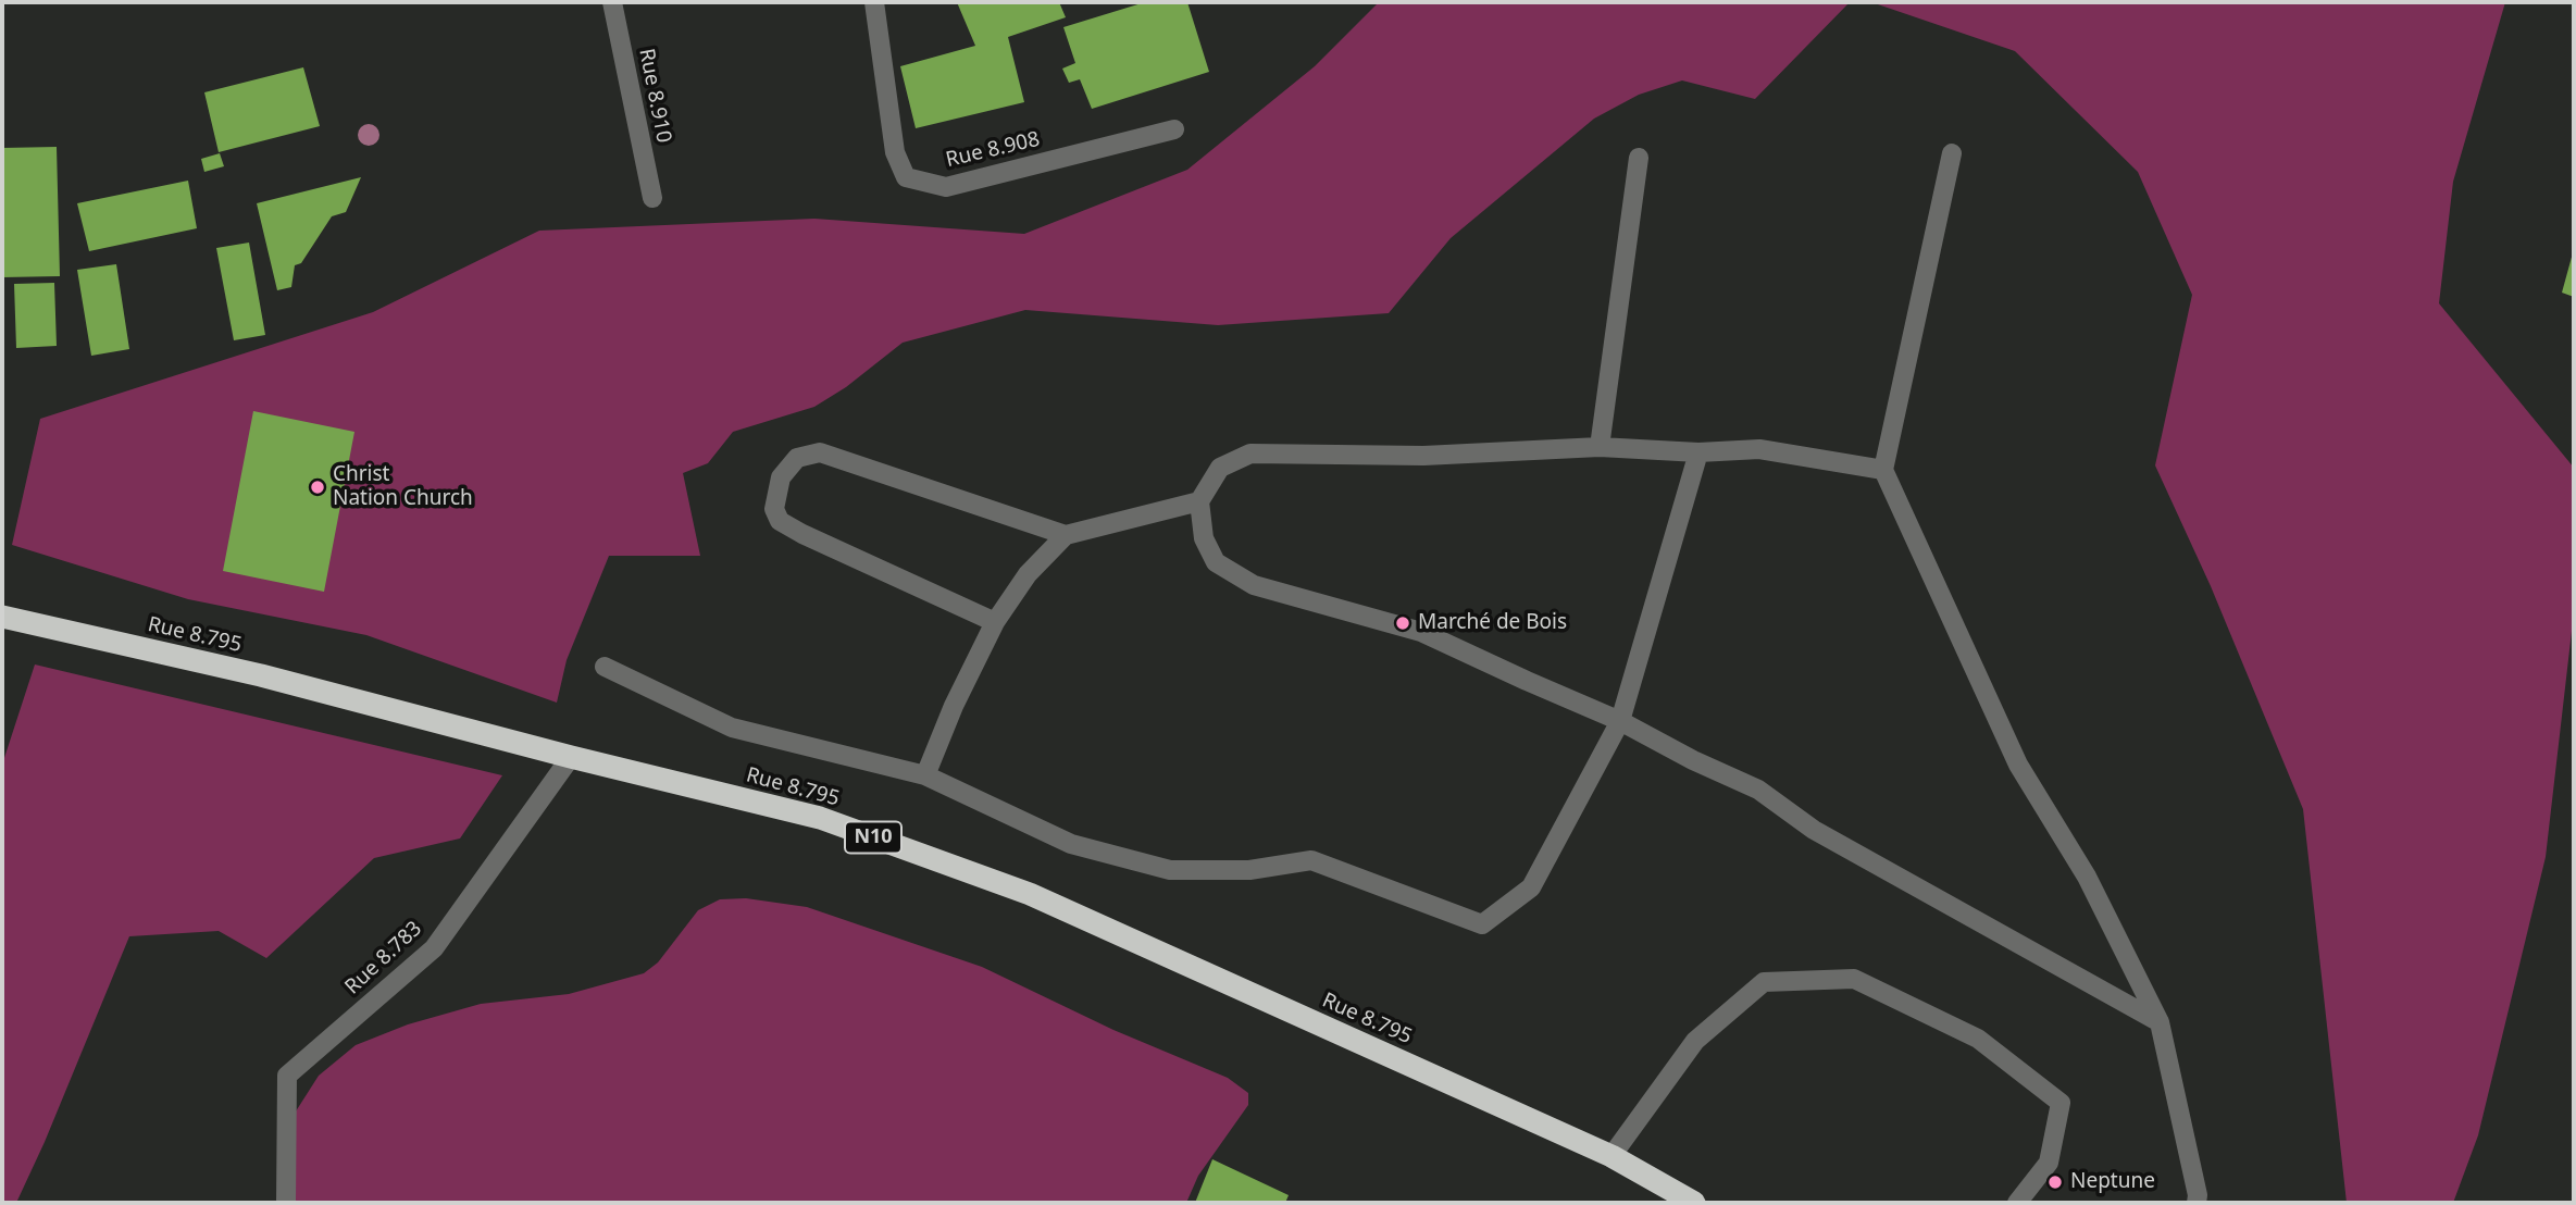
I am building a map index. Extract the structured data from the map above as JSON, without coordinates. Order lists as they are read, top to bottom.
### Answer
{
  "streets": {
    "highway": ["Rue 8.795", "N10"],
    "street": ["Rue 8.910", "Rue 8.908", "Rue 8.783"]
  },
  "crossings": [
    ["Rue 8.795", "Rue 8.783"]
  ],
  "places": ["Christ Nation Church", "Marché de Bois", "Neptune"]
}
